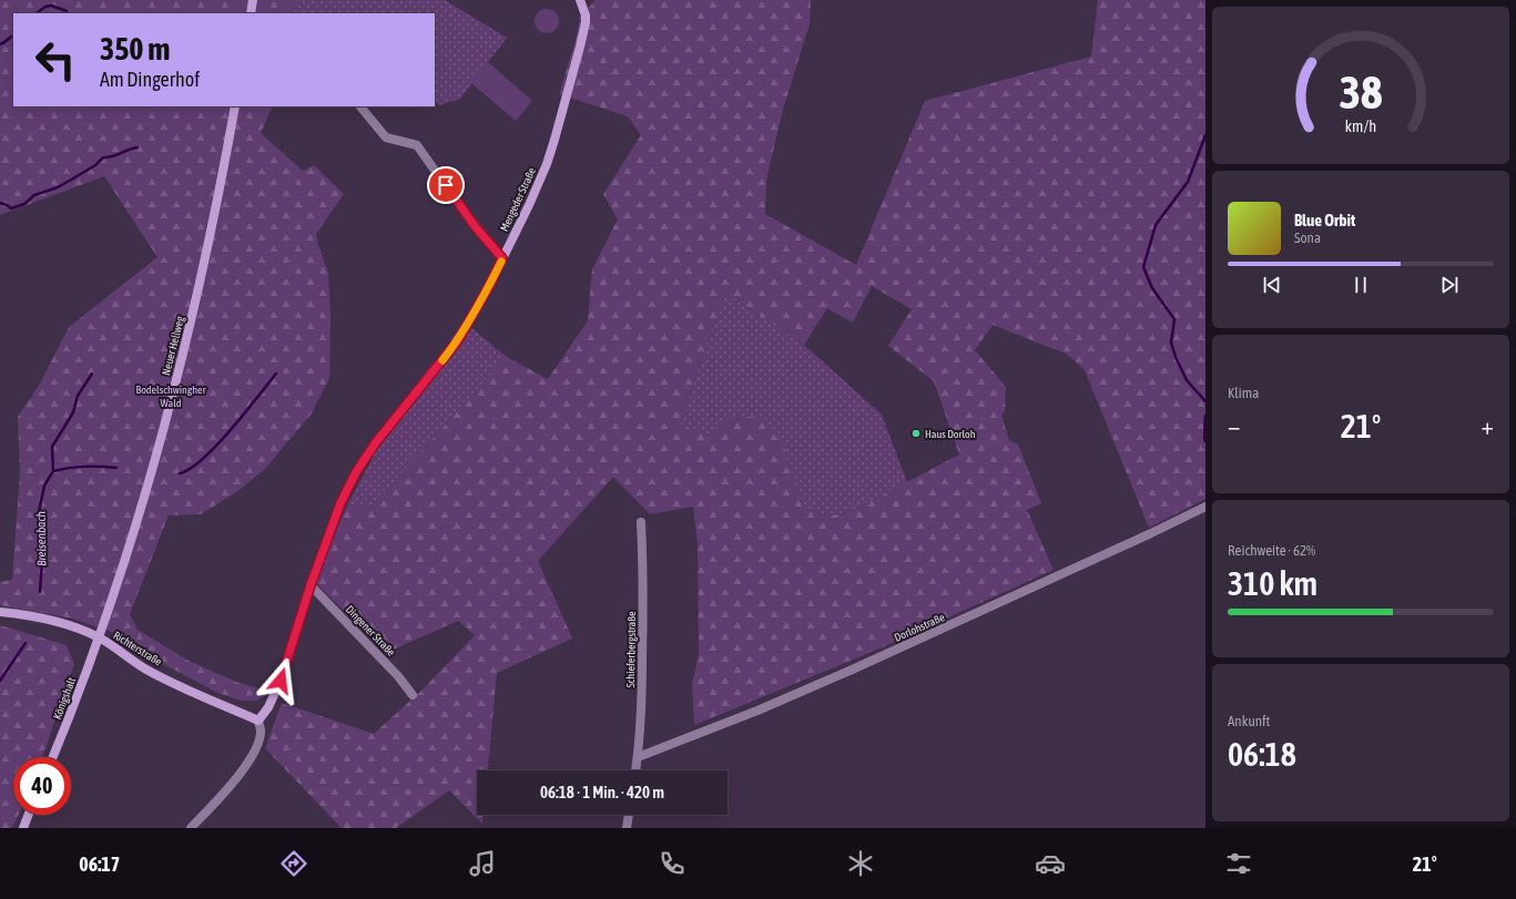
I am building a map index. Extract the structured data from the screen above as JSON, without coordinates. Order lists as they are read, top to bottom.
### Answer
{
  "streets": {
    "street": [
      "Mengeder Straße",
      "Neuer Hellweg",
      "Dorlohstraße",
      "Dingener Straße",
      "Richterstraße",
      "Schieferbergstraße",
      "Königshalt"
    ]
  },
  "crossings": [
    ["Mengeder Straße", "Dingener Straße"],
    ["Mengeder Straße", "Richterstraße"],
    ["Neuer Hellweg", "Richterstraße"],
    ["Neuer Hellweg", "Königshalt"],
    ["Dorlohstraße", "Schieferbergstraße"],
    ["Richterstraße", "Königshalt"]
  ],
  "water": ["Breisenbach"],
  "parks": ["Bodelschwingher Wald"],
  "places": ["Haus Dorloh"],
  "page": {
    "turn": ["350 m", "Am Dingerhof"],
    "song": ["Blue Orbit", "Sona"],
    "tile": [
      "Klima",
      ["Reichweite · 62%", "310 km"],
      ["Ankunft", "06:18"]
    ],
    "heat": ["−", "21°", "+"],
    "limit": "40",
    "trip": "06:18 · 1 Min. · 420 m",
    "tabs": ["06:17", "21°"],
    "gauge": ["38", "km/h"]
  }
}
